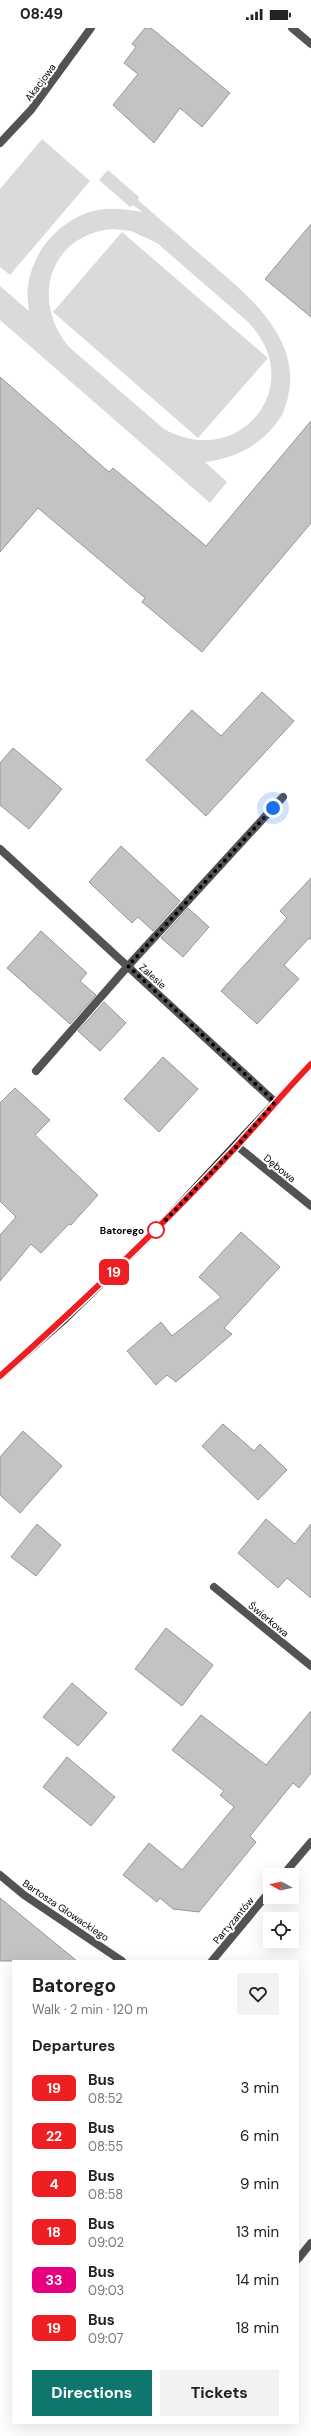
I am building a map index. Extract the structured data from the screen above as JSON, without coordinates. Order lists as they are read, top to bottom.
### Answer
{
  "streets": {
    "street": [
      "Akacjowa",
      "Zalesie",
      "Dębowa",
      "Świerkowa",
      "Bartosza Głowackiego",
      "Partyzantów"
    ]
  },
  "places": ["Batorego"],
  "lines": ["bus line 19"],
  "north": "left",
  "page": {
    "status": "08:49",
    "on_map": "19",
    "heading": [
      ["Batorego", "Walk · 2 min · 120 m"],
      "Departures"
    ],
    "list": [
      {
        "mark": "19",
        "name": "Bus",
        "note": "08:52",
        "value": "3 min"
      },
      {
        "mark": "22",
        "name": "Bus",
        "note": "08:55",
        "value": "6 min"
      },
      {
        "mark": "4",
        "name": "Bus",
        "note": "08:58",
        "value": "9 min"
      },
      {
        "mark": "18",
        "name": "Bus",
        "note": "09:02",
        "value": "13 min"
      },
      {
        "mark": "33",
        "name": "Bus",
        "note": "09:03",
        "value": "14 min"
      },
      {
        "mark": "19",
        "name": "Bus",
        "note": "09:07",
        "value": "18 min"
      }
    ],
    "buttons": ["Directions", "Tickets"]
  }
}
